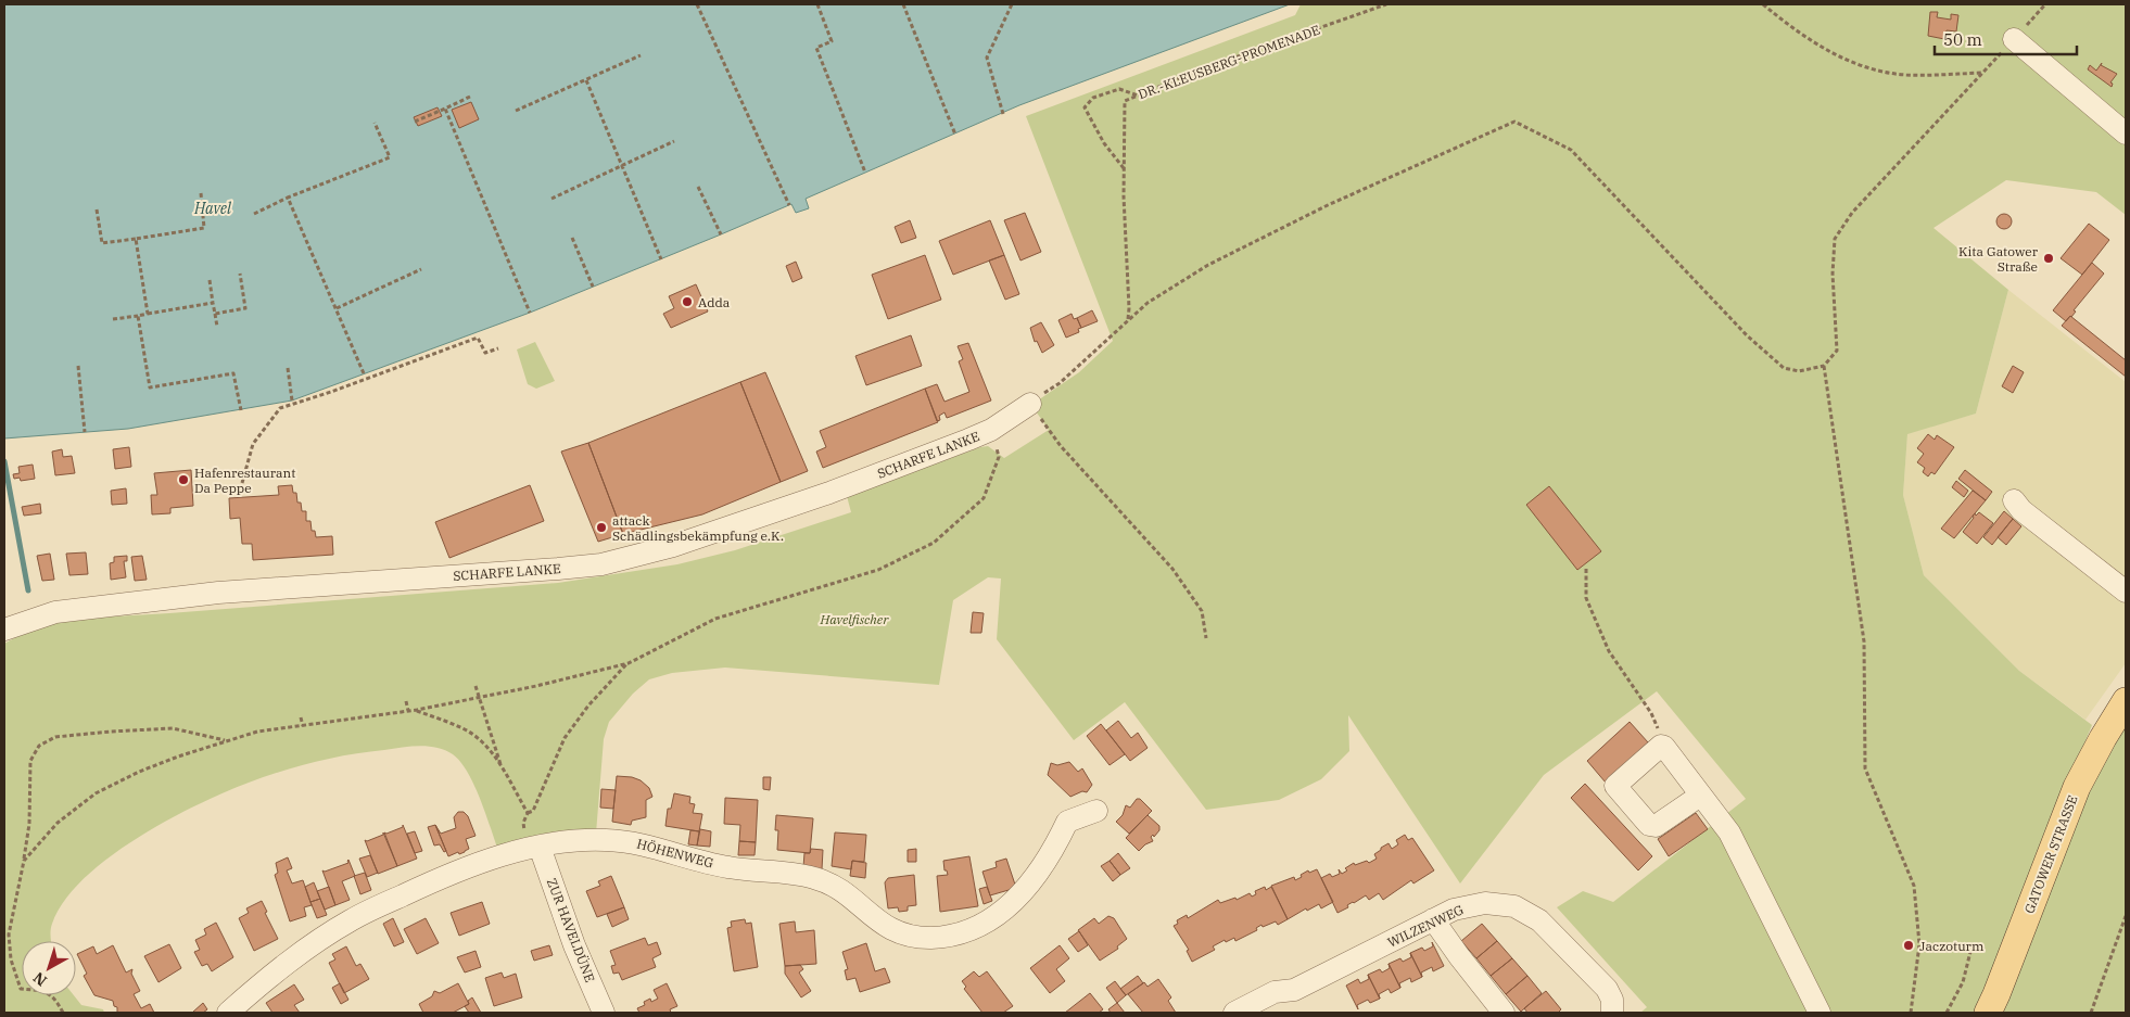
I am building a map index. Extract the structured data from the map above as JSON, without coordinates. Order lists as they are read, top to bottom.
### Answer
{
  "streets": {
    "main road": ["GATOWER STRASSE"],
    "street": [
      "SCHARFE LANKE",
      "HÖHENWEG",
      "WILZENWEG",
      "ZUR HAVELDÜNE"
    ],
    "path": ["DR.-KLEUSBERG-PROMENADE"]
  },
  "crossings": [
    ["HÖHENWEG", "ZUR HAVELDÜNE"]
  ],
  "water": ["Havel"],
  "parks": ["Havelfischer"],
  "places": [
    "Kita Gatower Straße",
    "Adda",
    "Hafenrestaurant Da Peppe",
    "attack Schädlingsbekämpfung e.K.",
    "Jaczoturm"
  ],
  "scale_bar": "50 m",
  "north": "bottom left"
}
